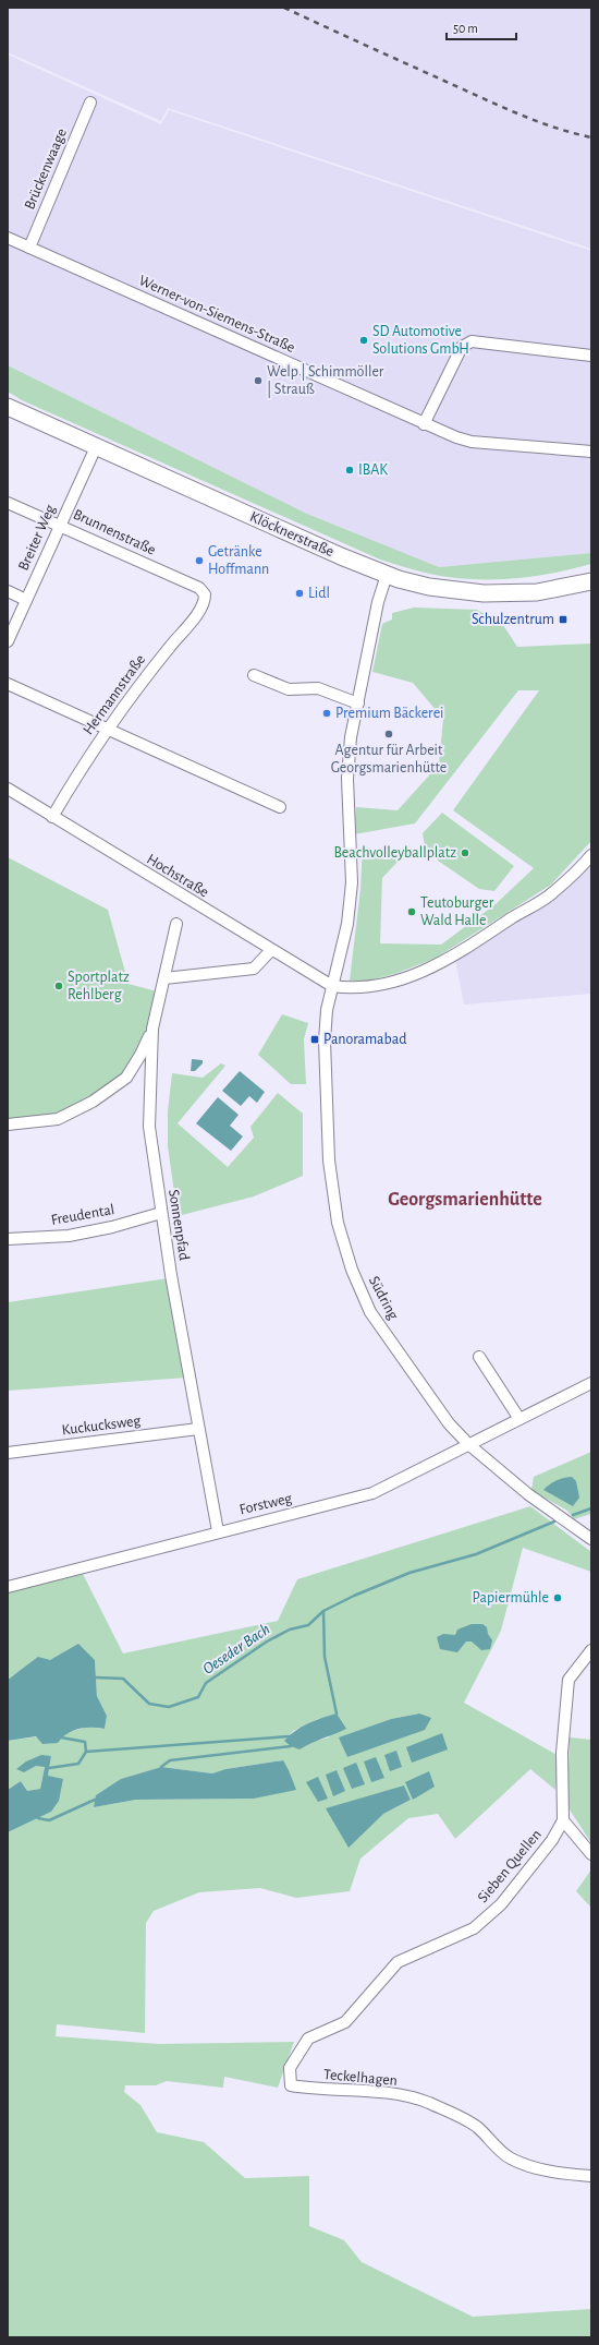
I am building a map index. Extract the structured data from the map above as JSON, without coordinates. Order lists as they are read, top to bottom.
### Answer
{
  "streets": {
    "main road": ["Klöcknerstraße"],
    "street": [
      "Brückenwaage",
      "Werner-von-Siemens-Straße",
      "Brunnenstraße",
      "Breiter Weg",
      "Hermannstraße",
      "Hochstraße",
      "Freudental",
      "Sonnenpfad",
      "Südring",
      "Kuckucksweg",
      "Forstweg",
      "Sieben Quellen",
      "Teckelhagen"
    ]
  },
  "crossings": [
    ["Brückenwaage", "Werner-von-Siemens-Straße"],
    ["Brunnenstraße", "Breiter Weg"],
    ["Brunnenstraße", "Hermannstraße"],
    ["Klöcknerstraße", "Breiter Weg"],
    ["Klöcknerstraße", "Südring"],
    ["Hermannstraße", "Hochstraße"],
    ["Hochstraße", "Südring"],
    ["Freudental", "Sonnenpfad"],
    ["Sonnenpfad", "Kuckucksweg"],
    ["Sonnenpfad", "Forstweg"],
    ["Südring", "Forstweg"],
    ["Sieben Quellen", "Teckelhagen"]
  ],
  "districts": ["Georgsmarienhütte"],
  "water": ["Oeseder Bach"],
  "places": {
    "other": [
      "SD Automotive Solutions GmbH",
      "Welp | Schimmöller | Strauß",
      "IBAK",
      "Getränke Hoffmann",
      "Lidl",
      "Premium Bäckerei",
      "Agentur für Arbeit Georgsmarienhütte",
      "Beachvolleyballplatz",
      "Teutoburger Wald Halle",
      "Sportplatz Rehlberg",
      "Papiermühle"
    ],
    "transit": ["Schulzentrum", "Panoramabad"]
  },
  "scale_bar": "50 m"
}
